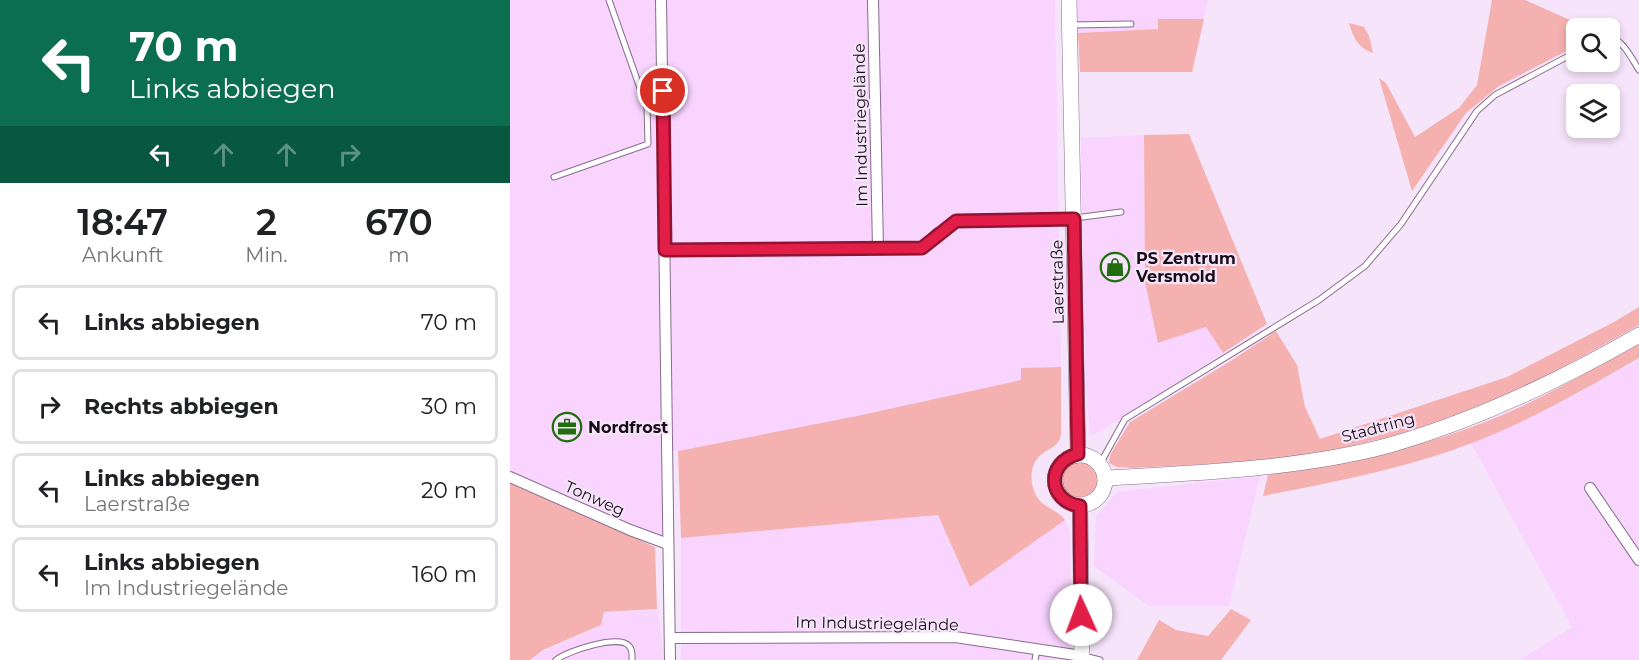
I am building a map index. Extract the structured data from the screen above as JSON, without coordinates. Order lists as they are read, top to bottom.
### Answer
{
  "streets": {
    "main road": ["Laerstraße", "Stadtring"],
    "street": ["Im Industriegelände", "Tonweg"]
  },
  "crossings": [
    ["Laerstraße", "Stadtring"]
  ],
  "places": {
    "shop": ["PS Zentrum Versmold"],
    "office": ["Nordfrost"]
  },
  "page": {
    "turn": ["70 m", "Links abbiegen"],
    "eta": [
      "18:47",
      "Ankunft",
      "2",
      "Min.",
      "670",
      "m"
    ],
    "list": [
      {
        "name": "Links abbiegen",
        "value": "70 m"
      },
      {
        "name": "Rechts abbiegen",
        "value": "30 m"
      },
      {
        "name": "Links abbiegen",
        "note": "Laerstraße",
        "value": "20 m"
      },
      {
        "name": "Links abbiegen",
        "note": "Im Industriegelände",
        "value": "160 m"
      }
    ]
  }
}
